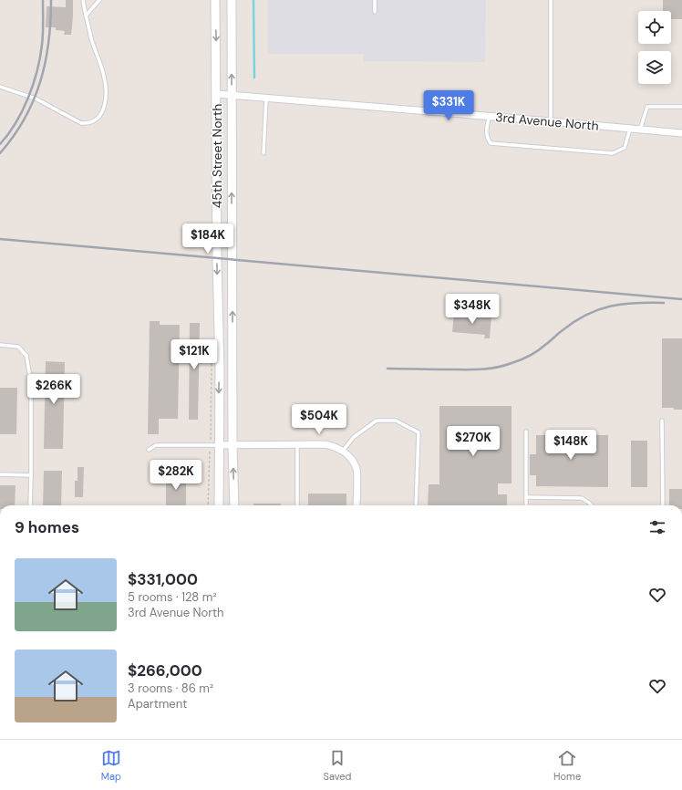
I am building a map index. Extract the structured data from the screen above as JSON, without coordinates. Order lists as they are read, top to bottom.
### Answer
{
  "streets": {
    "main road": ["45th Street North"],
    "street": ["3rd Avenue North"]
  },
  "crossings": [
    ["3rd Avenue North", "45th Street North"]
  ],
  "page": {
    "price": [
      "$331K",
      "$184K",
      "$348K",
      "$121K",
      "$266K",
      "$504K",
      "$270K",
      "$148K",
      "$282K"
    ],
    "heading": "9 homes",
    "list": [
      {
        "name": "$331,000",
        "note": "5 rooms · 128 m² · 3rd Avenue North"
      },
      {
        "name": "$266,000",
        "note": "3 rooms · 86 m² · Apartment"
      }
    ],
    "tabs": ["Map", "Saved", "Home"]
  }
}
